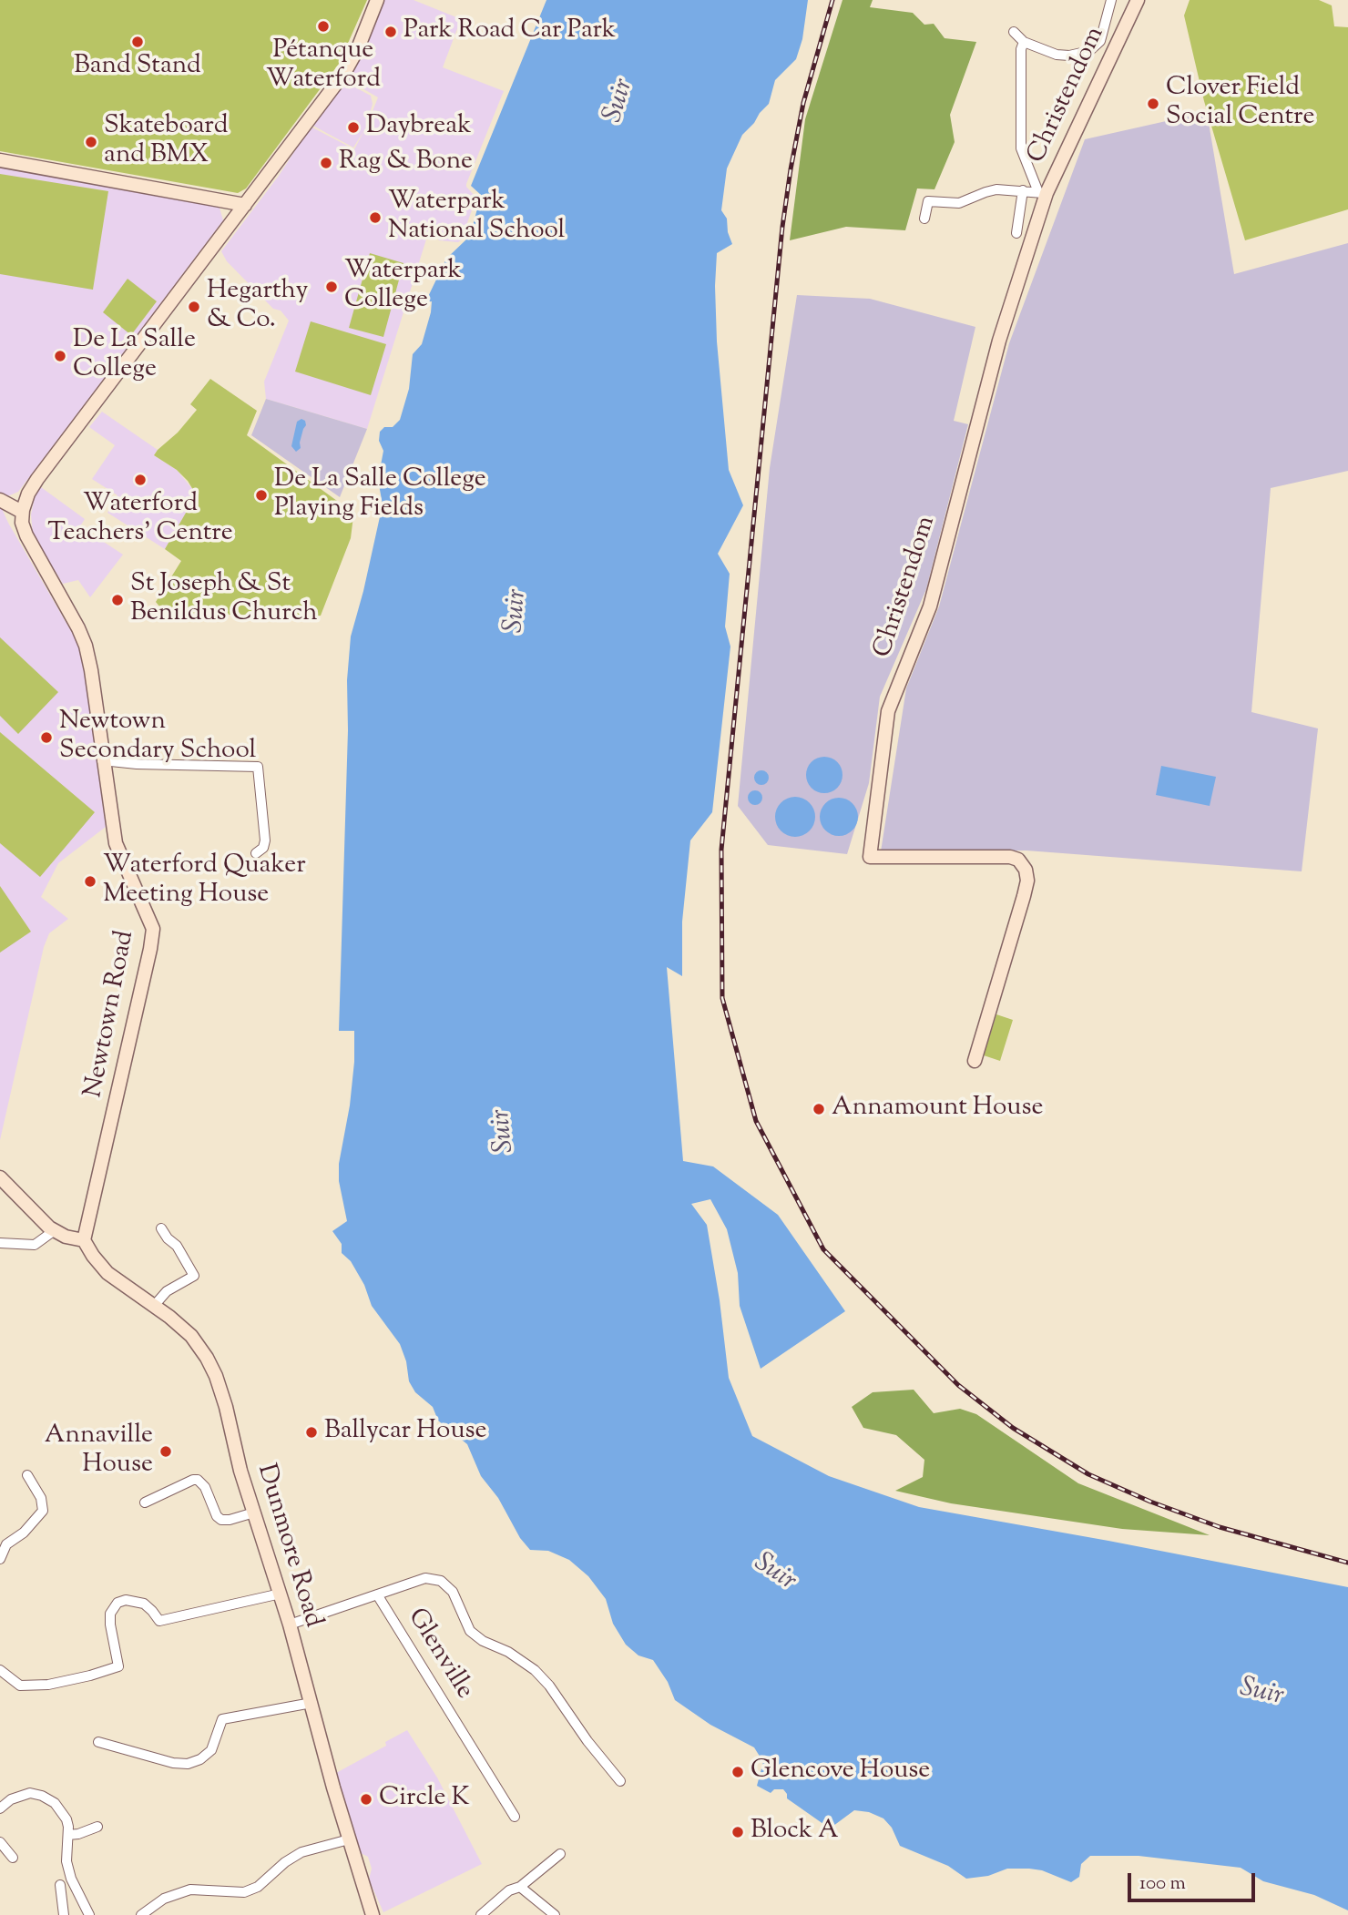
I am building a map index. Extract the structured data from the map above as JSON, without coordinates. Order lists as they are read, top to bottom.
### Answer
{
  "streets": {
    "main road": ["Christendom", "Newtown Road", "Dunmore Road"],
    "street": ["Glenville"]
  },
  "crossings": [
    ["Newtown Road", "Dunmore Road"],
    ["Dunmore Road", "Glenville"]
  ],
  "water": ["Suir"],
  "places": [
    "Pétanque Waterford",
    "Park Road Car Park",
    "Band Stand",
    "Clover Field Social Centre",
    "Daybreak",
    "Skateboard and BMX",
    "Rag & Bone",
    "Waterpark National School",
    "Waterpark College",
    "Hegarthy & Co.",
    "De La Salle College",
    "Waterford Teachers' Centre",
    "De La Salle College Playing Fields",
    "St Joseph & St Benildus Church",
    "Newtown Secondary School",
    "Waterford Quaker Meeting House",
    "Annamount House",
    "Ballycar House",
    "Annaville House",
    "Glencove House",
    "Circle K",
    "Block A"
  ],
  "scale_bar": "100 m"
}
